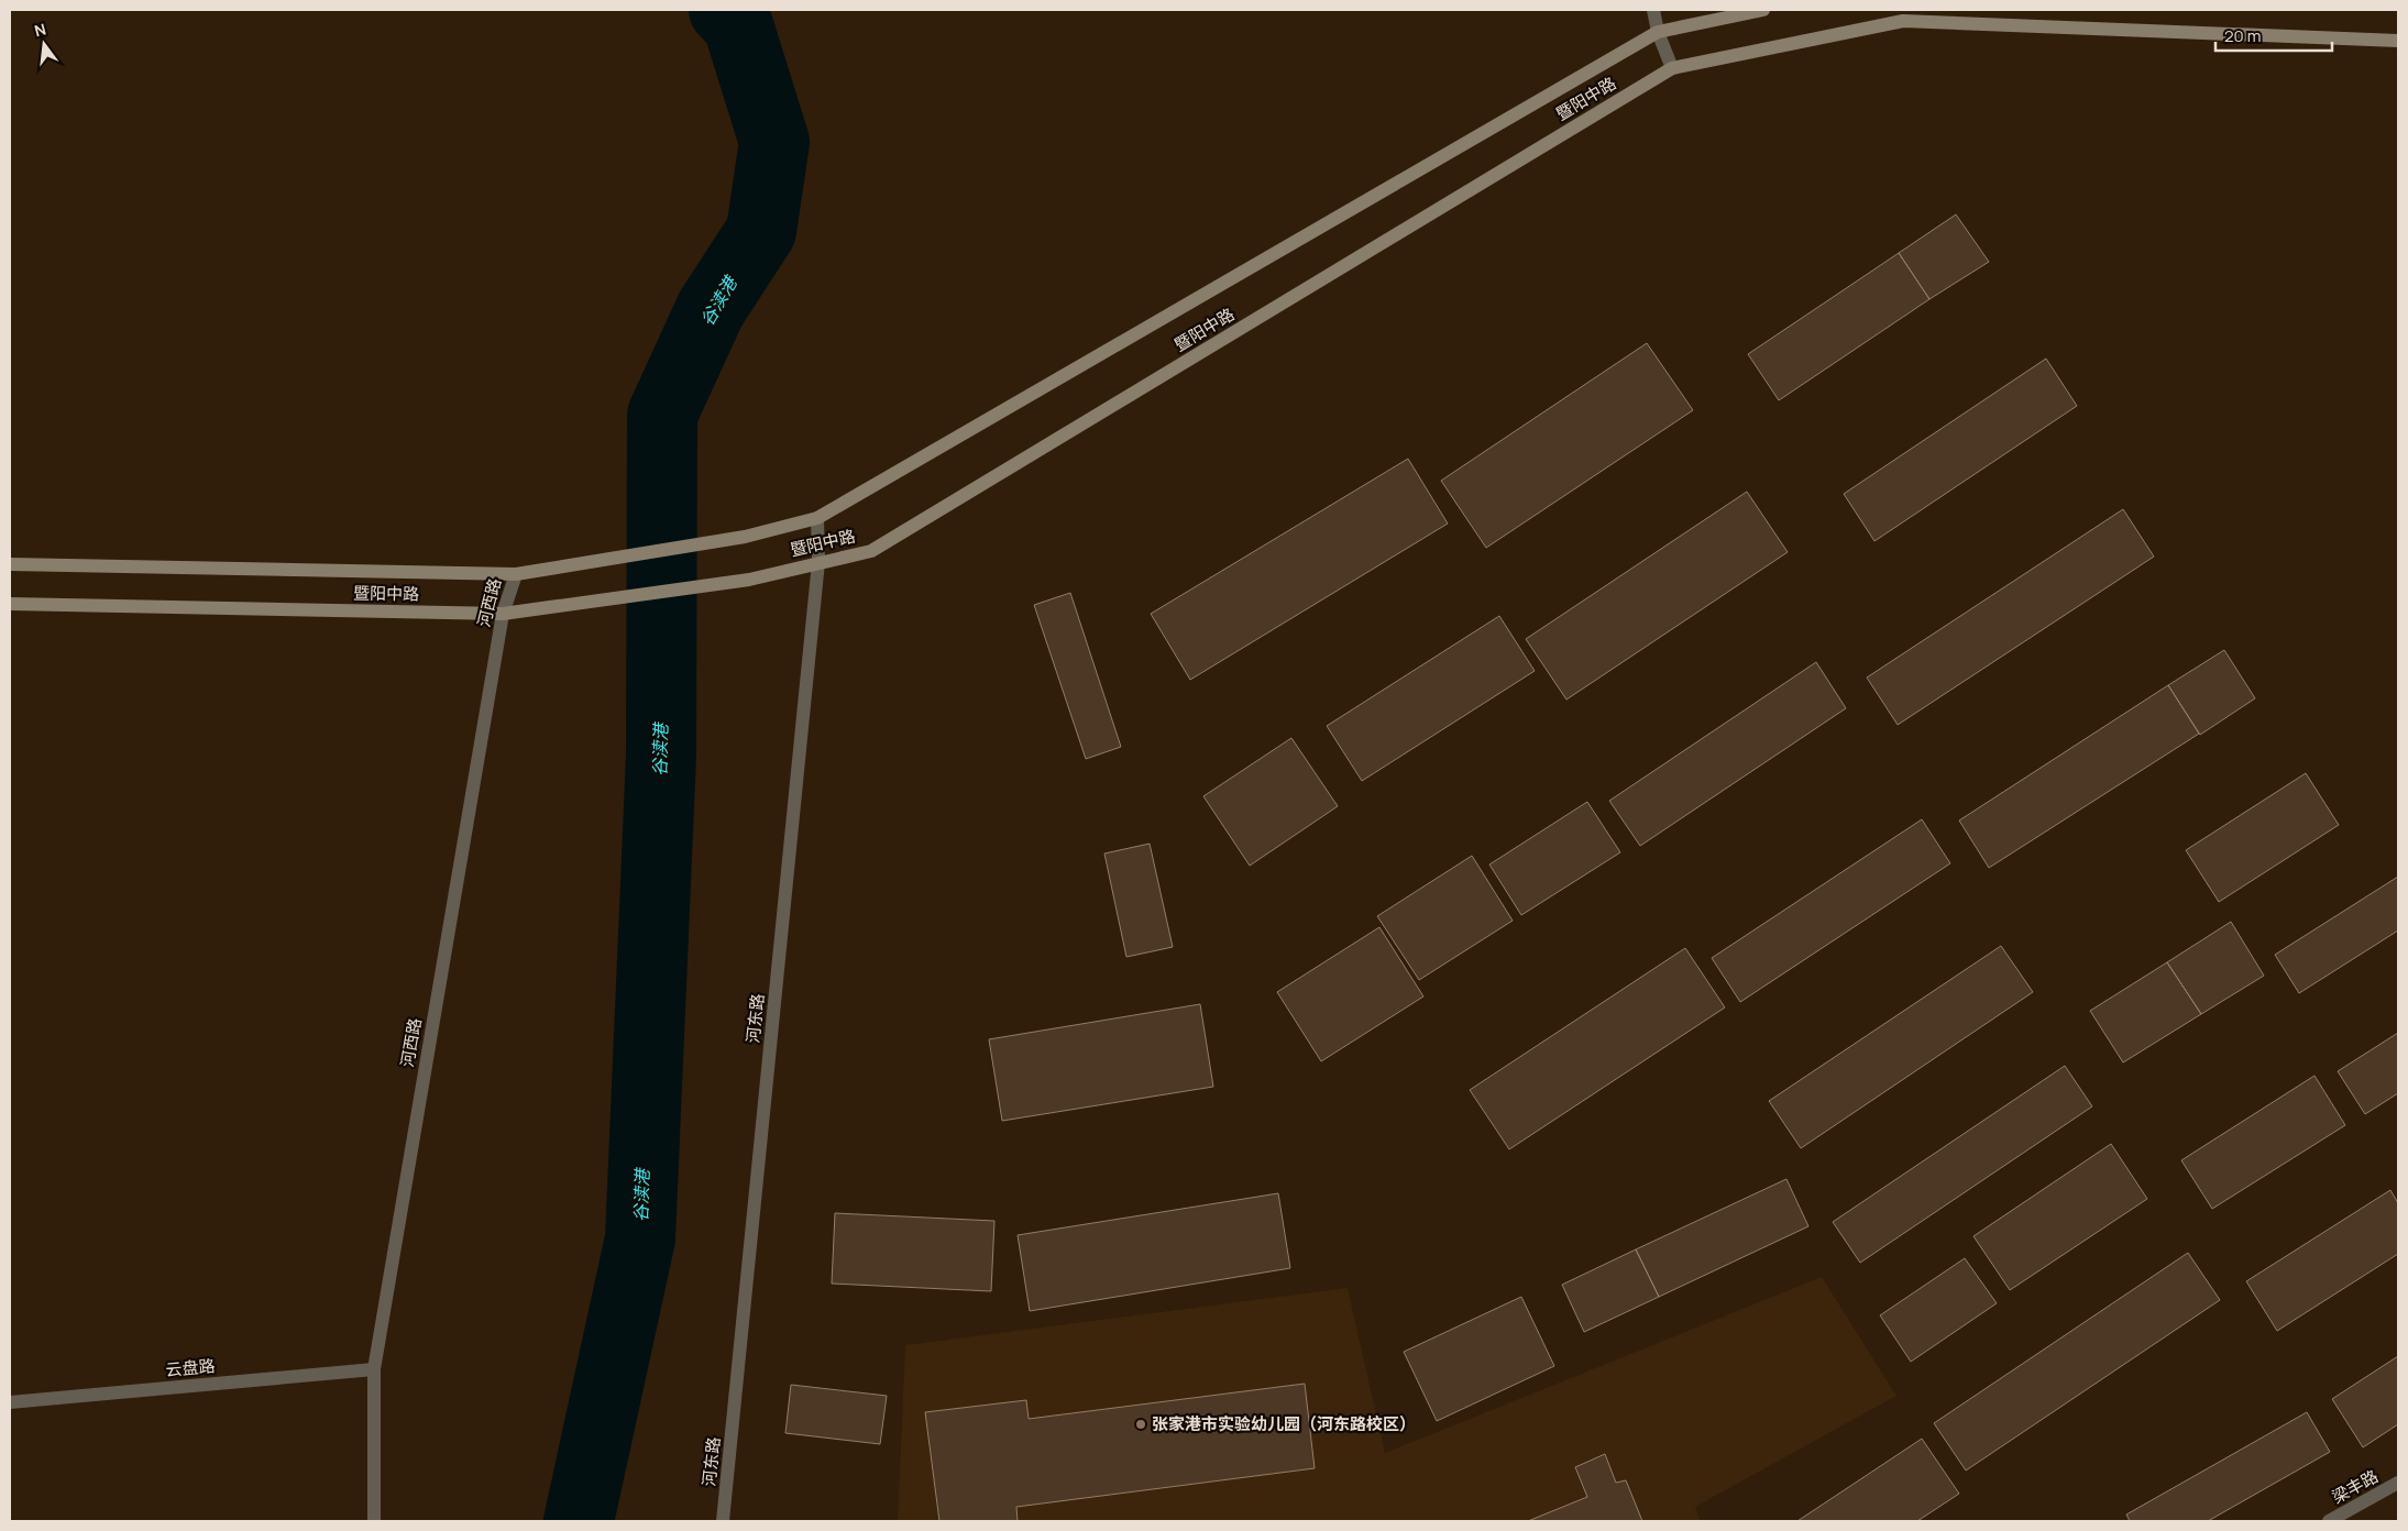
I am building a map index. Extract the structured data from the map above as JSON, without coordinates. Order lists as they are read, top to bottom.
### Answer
{
  "streets": {
    "main road": ["暨阳中路"],
    "street": [
      "河西路",
      "河东路",
      "云盘路",
      "梁丰路"
    ]
  },
  "crossings": [
    ["暨阳中路", "河西路"],
    ["暨阳中路", "河东路"],
    ["河西路", "云盘路"]
  ],
  "water": ["谷渎港"],
  "places": ["张家港市实验幼儿园（河东路校区）"],
  "scale_bar": "20 m",
  "north": "top"
}
